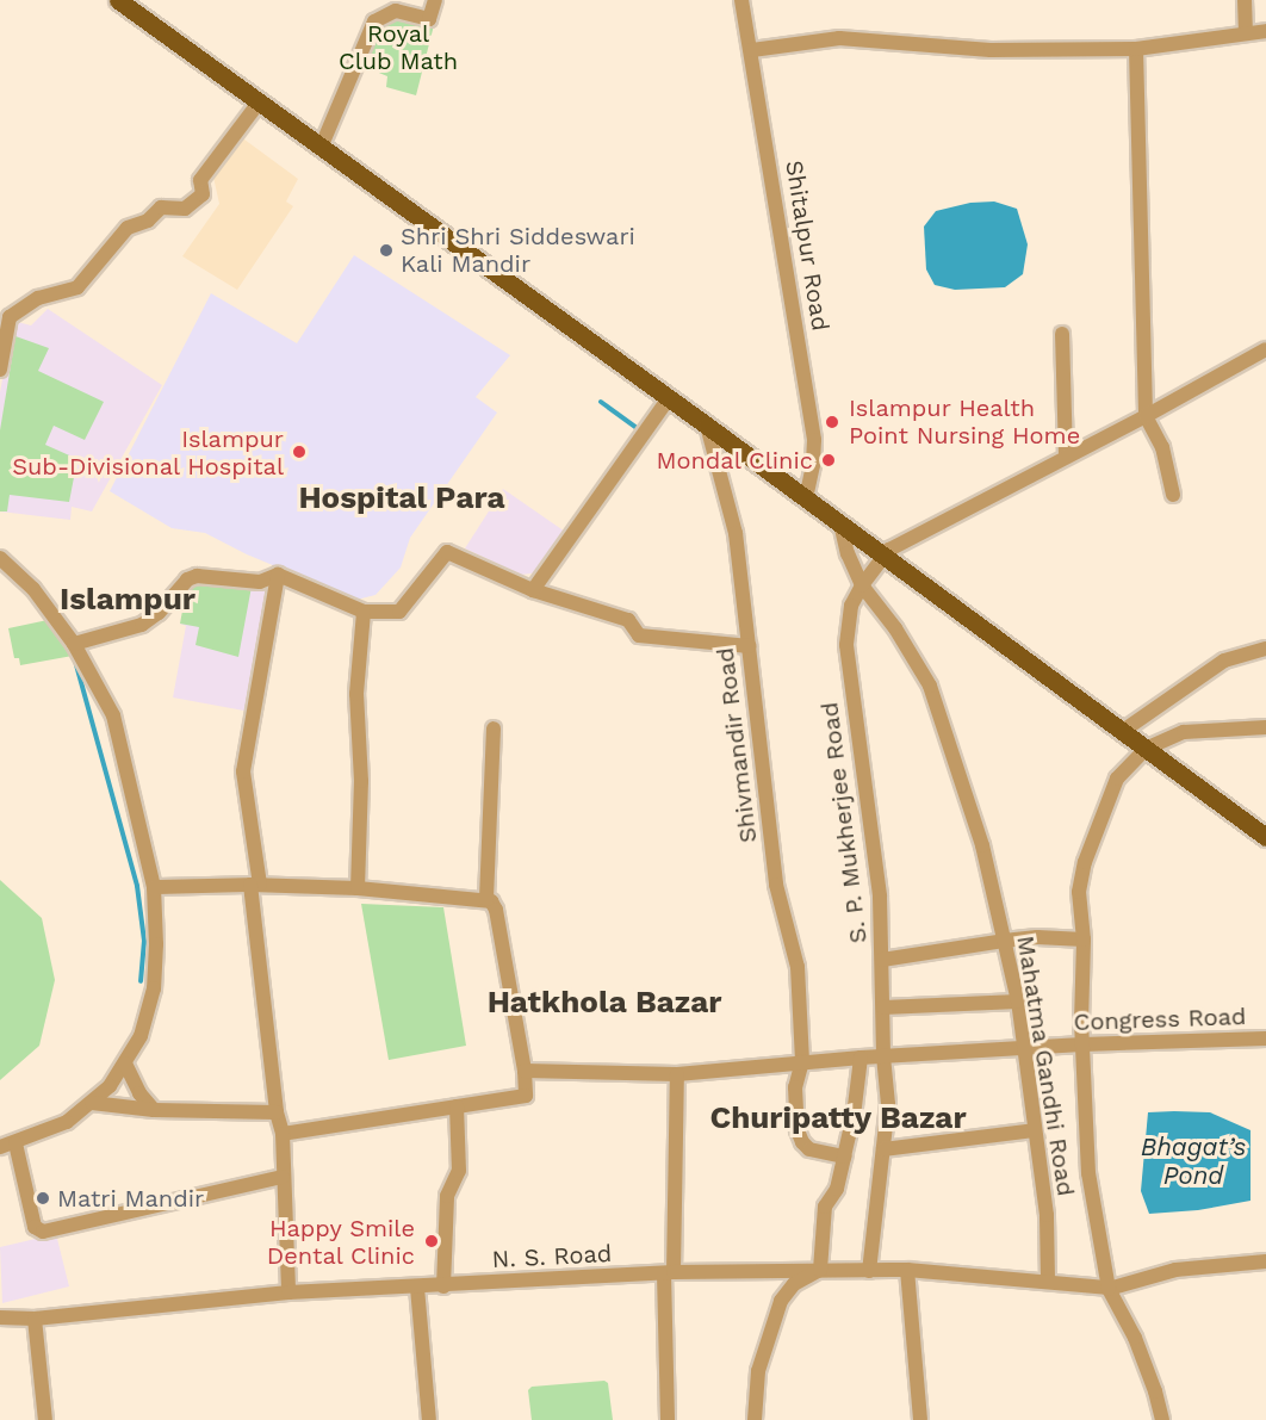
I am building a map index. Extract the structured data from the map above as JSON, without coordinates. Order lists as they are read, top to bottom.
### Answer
{
  "streets": {
    "street": [
      "Shitalpur Road",
      "Shivmandir Road",
      "S. P. Mukherjee Road",
      "Congress Road",
      "Mahatma Gandhi Road",
      "N. S. Road"
    ]
  },
  "crossings": [
    ["Shivmandir Road", "Congress Road"],
    ["S. P. Mukherjee Road", "Congress Road"],
    ["S. P. Mukherjee Road", "Mahatma Gandhi Road"],
    ["S. P. Mukherjee Road", "N. S. Road"],
    ["Congress Road", "Mahatma Gandhi Road"],
    ["Mahatma Gandhi Road", "N. S. Road"]
  ],
  "districts": [
    "Hospital Para",
    "Islampur",
    "Hatkhola Bazar",
    "Churipatty Bazar"
  ],
  "water": ["Bhagat’s Pond"],
  "parks": ["Royal Club Math"],
  "places": [
    "Shri Shri Siddeswari Kali Mandir",
    "Islampur Health Point Nursing Home",
    "Islampur Sub-Divisional Hospital",
    "Mondal Clinic",
    "Matri Mandir",
    "Happy Smile Dental Clinic"
  ]
}
